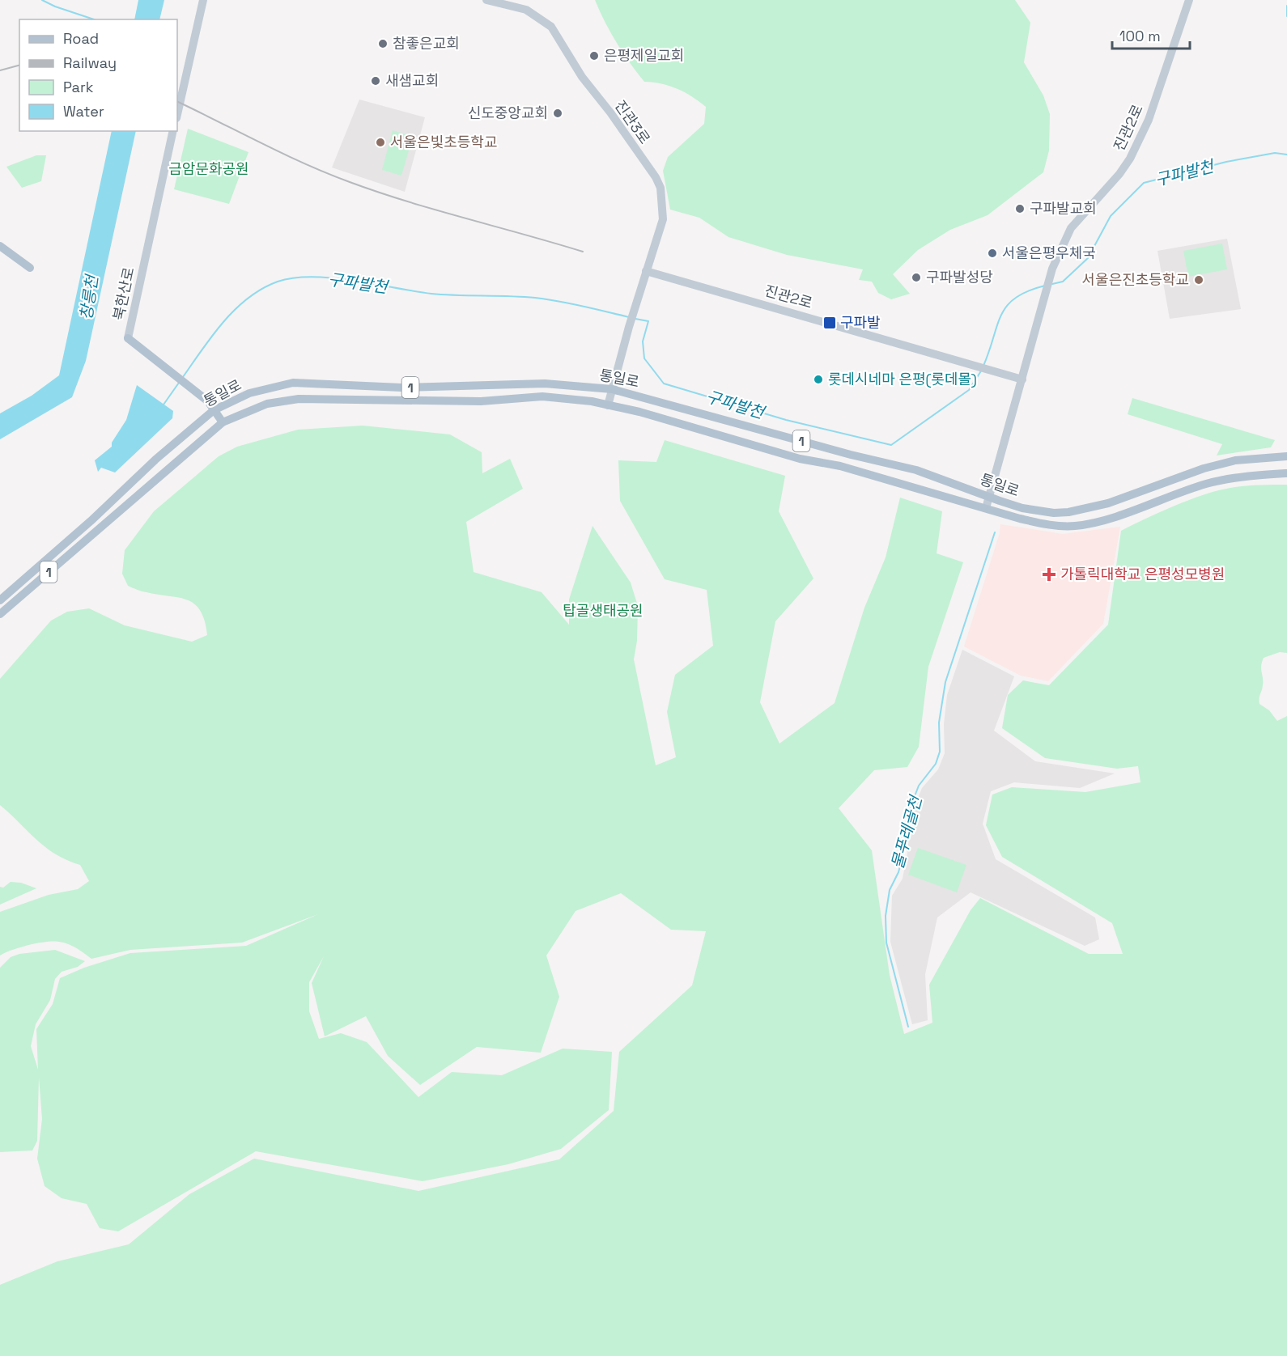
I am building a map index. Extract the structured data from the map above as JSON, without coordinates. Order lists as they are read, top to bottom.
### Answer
{
  "streets": {
    "main road": ["북한산로", "통일로", "1"],
    "street": ["진관3로", "진관2로"]
  },
  "crossings": [
    ["진관3로", "진관2로"],
    ["진관3로", "통일로"],
    ["북한산로", "통일로"]
  ],
  "water": ["구파발천", "창릉천", "물푸레골천"],
  "parks": ["금암문화공원", "탑골생태공원"],
  "places": {
    "other": [
      "참좋은교회",
      "은평제일교회",
      "새샘교회",
      "신도중앙교회",
      "서울은빛초등학교",
      "구파발교회",
      "서울은평우체국",
      "구파발성당",
      "서울은진초등학교",
      "롯데시네마 은평(롯데몰)"
    ],
    "transit": ["구파발"],
    "health": ["가톨릭대학교 은평성모병원"]
  },
  "legend": [
    "Road",
    "Railway",
    "Park",
    "Water"
  ],
  "scale_bar": "100 m"
}
